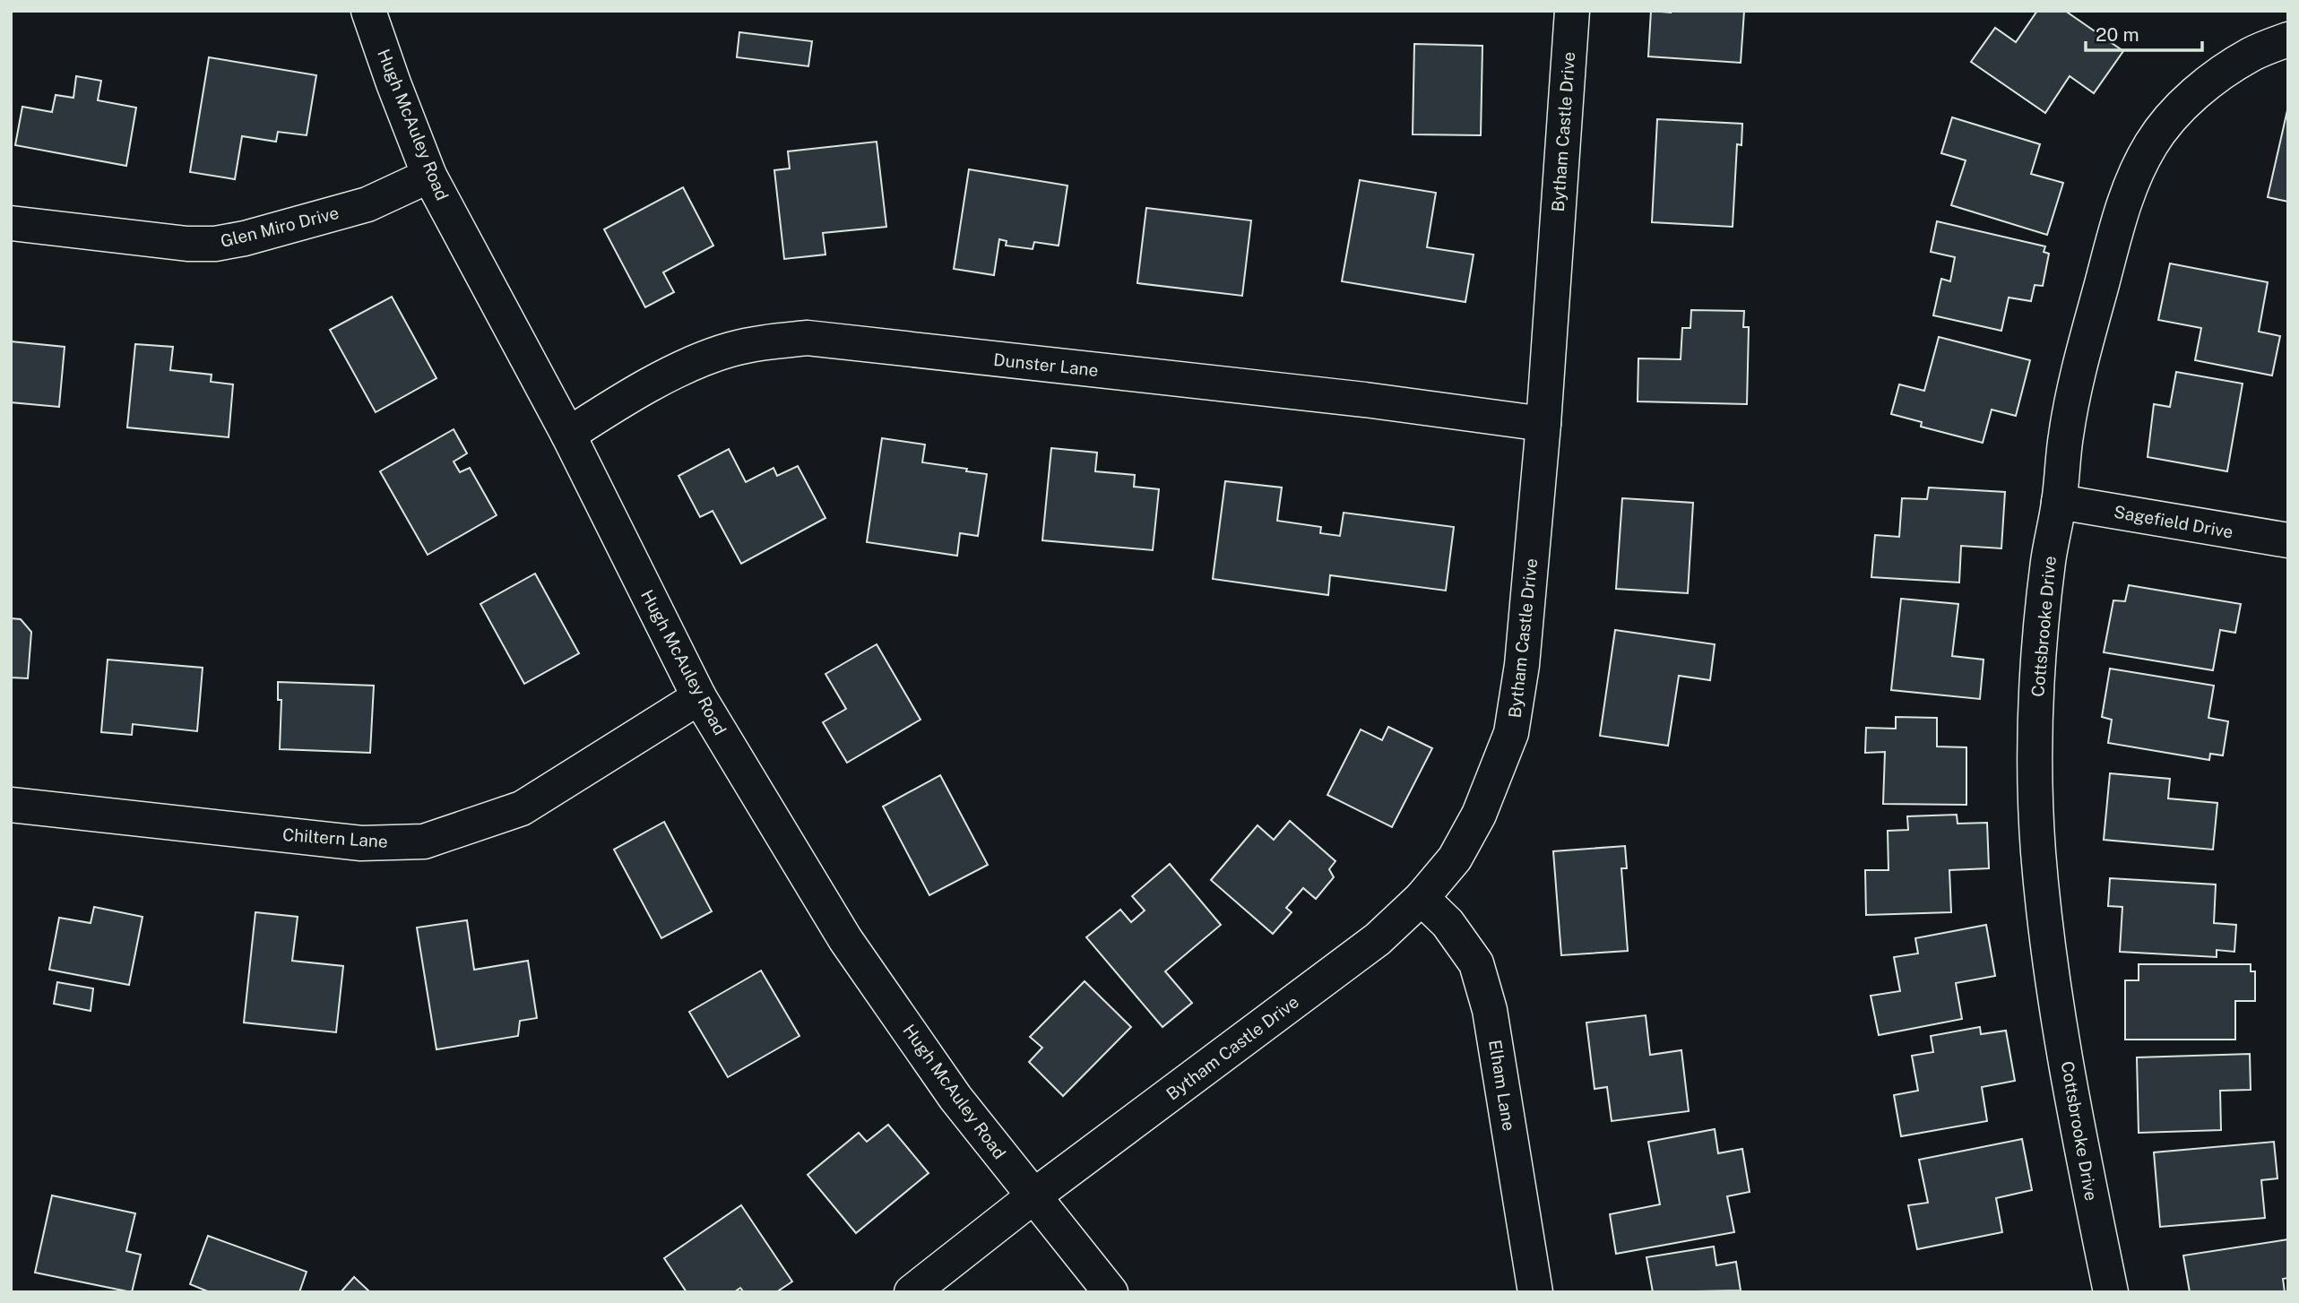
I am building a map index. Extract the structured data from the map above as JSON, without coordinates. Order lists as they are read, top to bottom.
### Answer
{
  "streets": {
    "street": [
      "Hugh McAuley Road",
      "Bytham Castle Drive",
      "Glen Miro Drive",
      "Dunster Lane",
      "Sagefield Drive",
      "Cottsbrooke Drive",
      "Chiltern Lane",
      "Elham Lane"
    ]
  },
  "crossings": [
    ["Hugh McAuley Road", "Bytham Castle Drive"],
    ["Hugh McAuley Road", "Glen Miro Drive"],
    ["Hugh McAuley Road", "Dunster Lane"],
    ["Hugh McAuley Road", "Chiltern Lane"],
    ["Bytham Castle Drive", "Dunster Lane"],
    ["Bytham Castle Drive", "Elham Lane"],
    ["Sagefield Drive", "Cottsbrooke Drive"]
  ],
  "scale_bar": "20 m"
}
